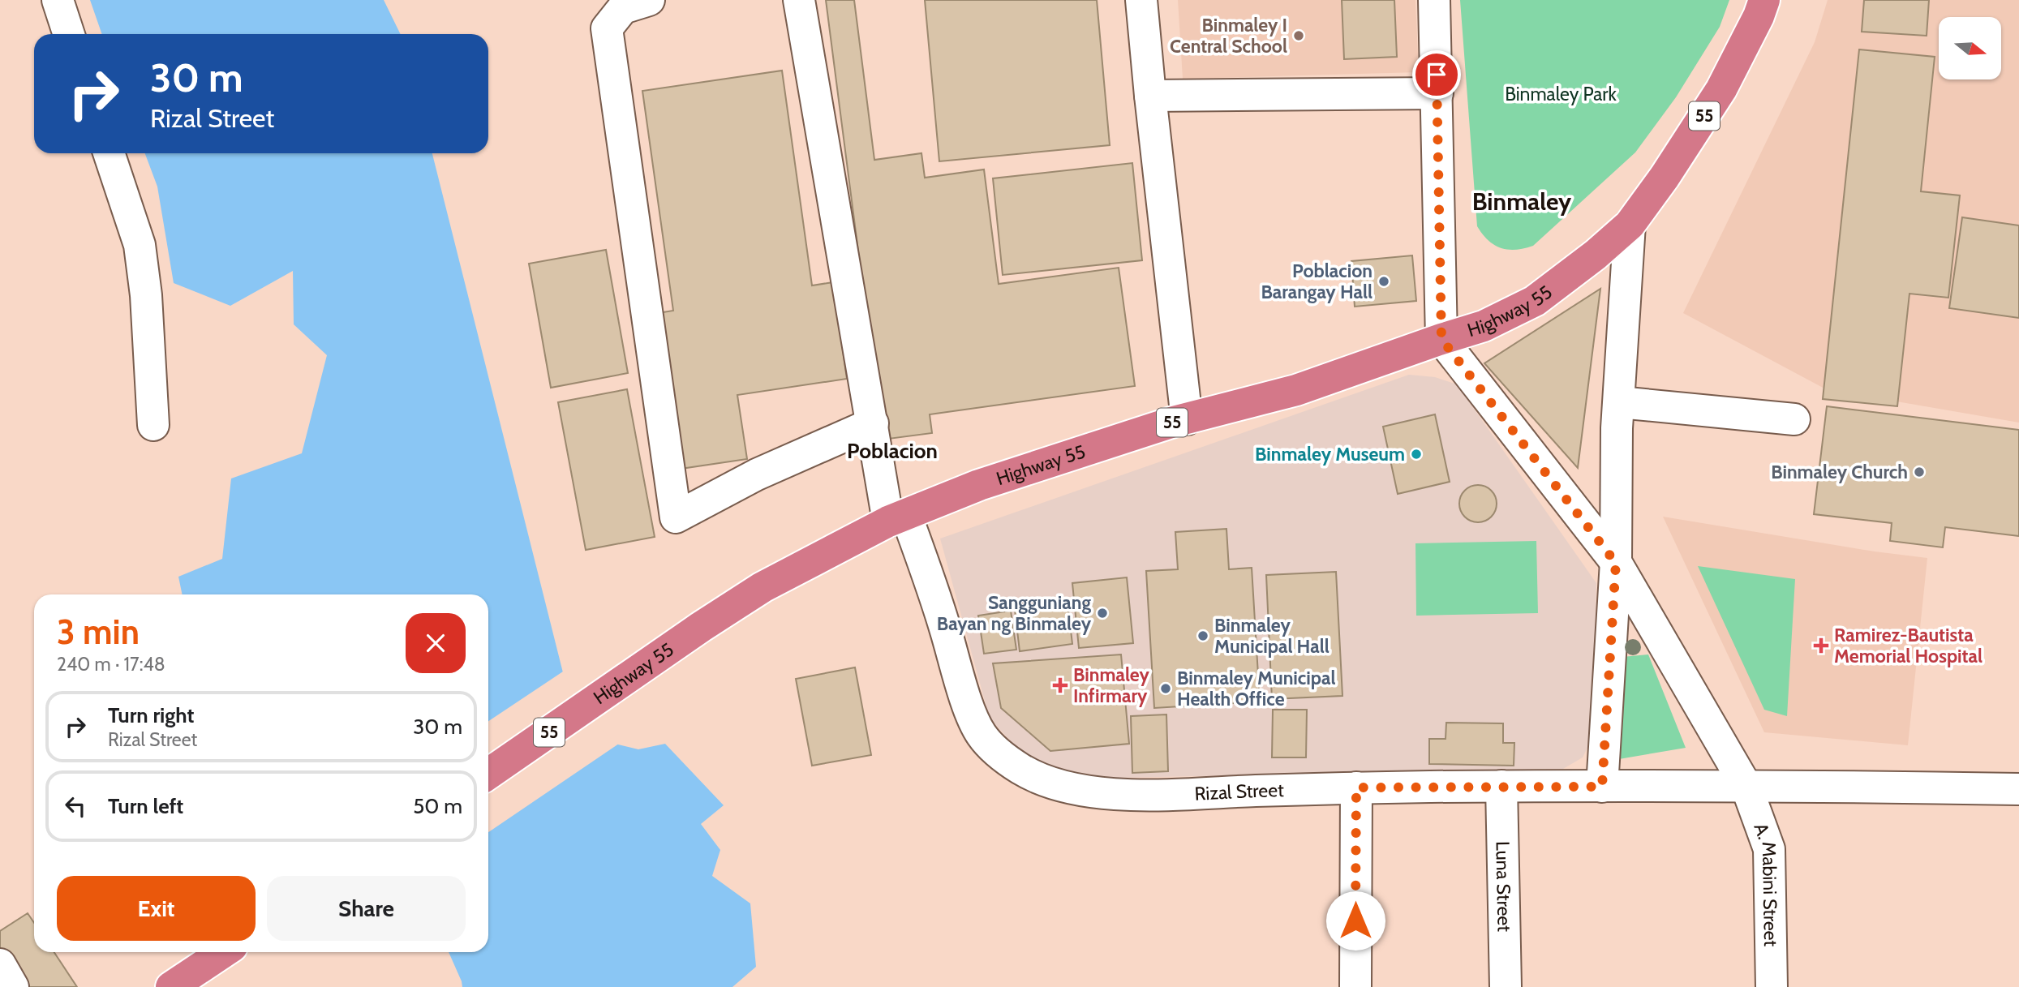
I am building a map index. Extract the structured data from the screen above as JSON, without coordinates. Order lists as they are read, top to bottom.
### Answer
{
  "streets": {
    "highway": ["55", "Highway 55"],
    "street": ["Rizal Street", "A. Mabini Street", "Luna Street"]
  },
  "crossings": [
    ["55", "Highway 55"],
    ["Highway 55", "Rizal Street"],
    ["Highway 55", "A. Mabini Street"],
    ["Rizal Street", "A. Mabini Street"],
    ["Rizal Street", "Luna Street"]
  ],
  "districts": ["Binmaley", "Poblacion"],
  "parks": ["Binmaley Park"],
  "places": {
    "other": [
      "Binmaley I Central School",
      "Poblacion Barangay Hall",
      "Binmaley Museum",
      "Binmaley Church",
      "Sangguniang Bayan ng Binmaley",
      "Binmaley Municipal Hall",
      "Binmaley Municipal Health Office"
    ],
    "health": ["Ramirez-Bautista Memorial Hospital", "Binmaley Infirmary"]
  },
  "north": "right",
  "page": {
    "turn": ["30 m", "Rizal Street"],
    "heading": ["3 min", "240 m · 17:48"],
    "list": [
      {
        "name": "Turn right",
        "note": "Rizal Street",
        "value": "30 m"
      },
      {
        "name": "Turn left",
        "value": "50 m"
      }
    ],
    "buttons": ["Exit", "Share"]
  }
}
